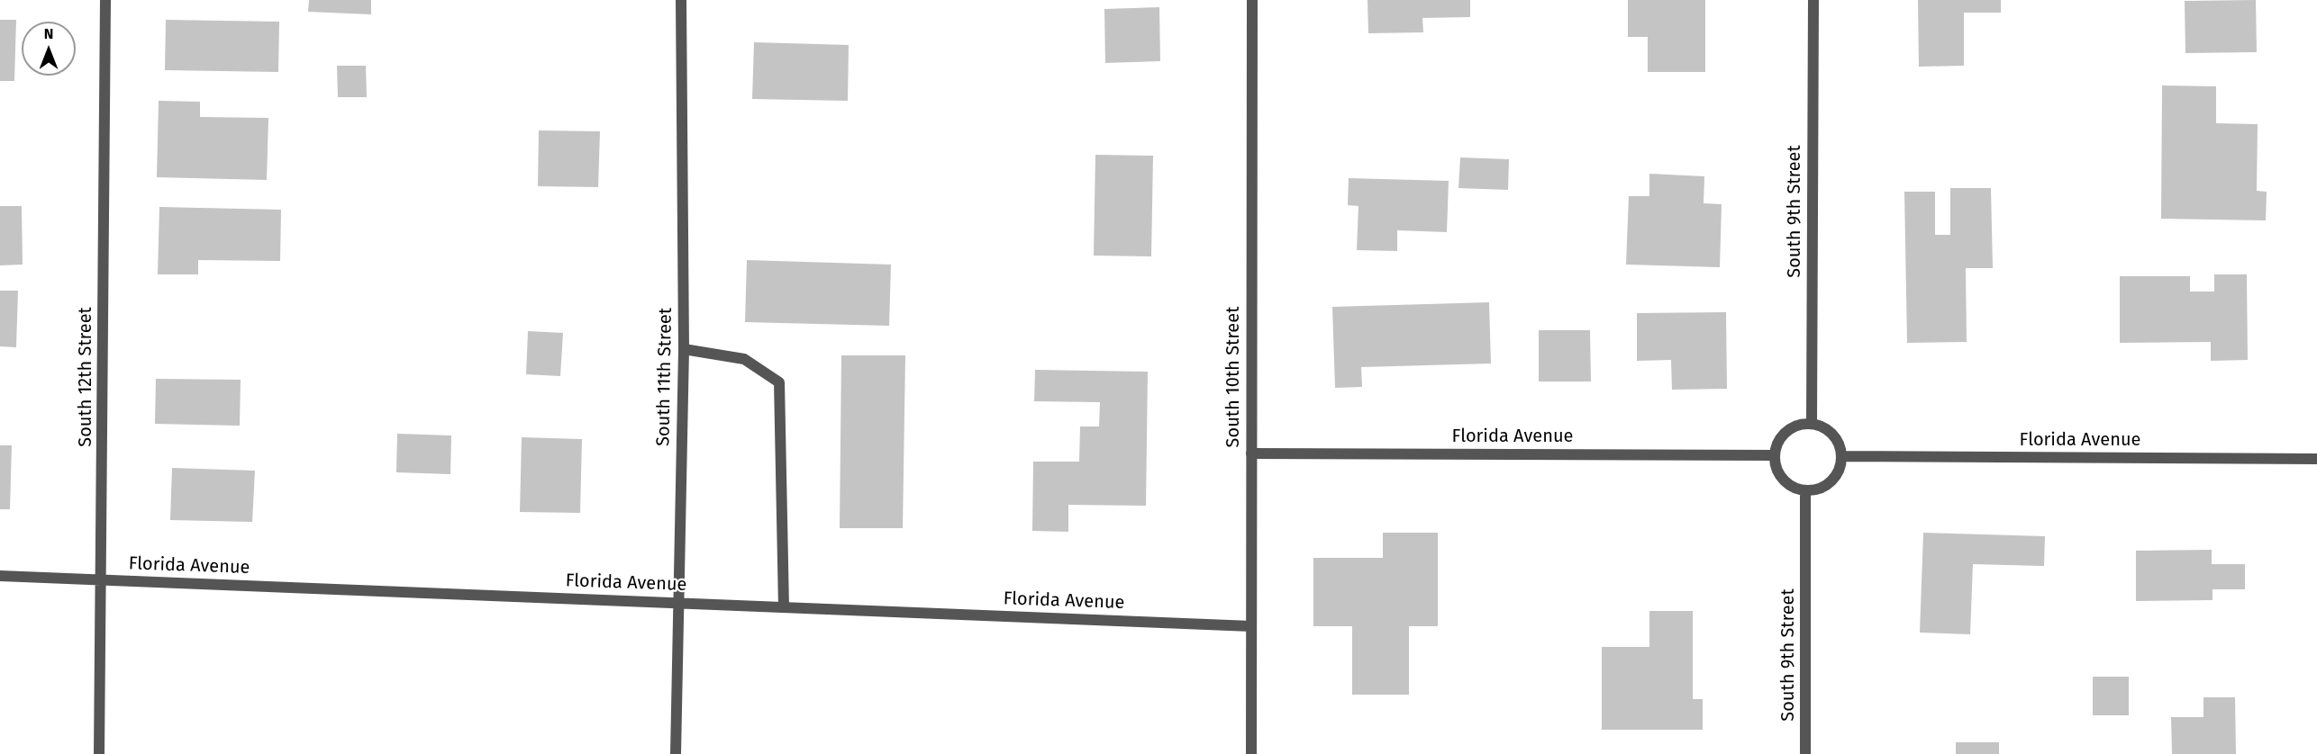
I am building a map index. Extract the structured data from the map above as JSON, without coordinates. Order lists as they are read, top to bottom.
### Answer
{
  "streets": {
    "street": [
      "South 9th Street",
      "South 12th Street",
      "South 11th Street",
      "South 10th Street",
      "Florida Avenue"
    ]
  },
  "crossings": [
    ["South 9th Street", "Florida Avenue"],
    ["South 12th Street", "Florida Avenue"],
    ["South 11th Street", "Florida Avenue"],
    ["South 10th Street", "Florida Avenue"]
  ],
  "north": "top"
}
